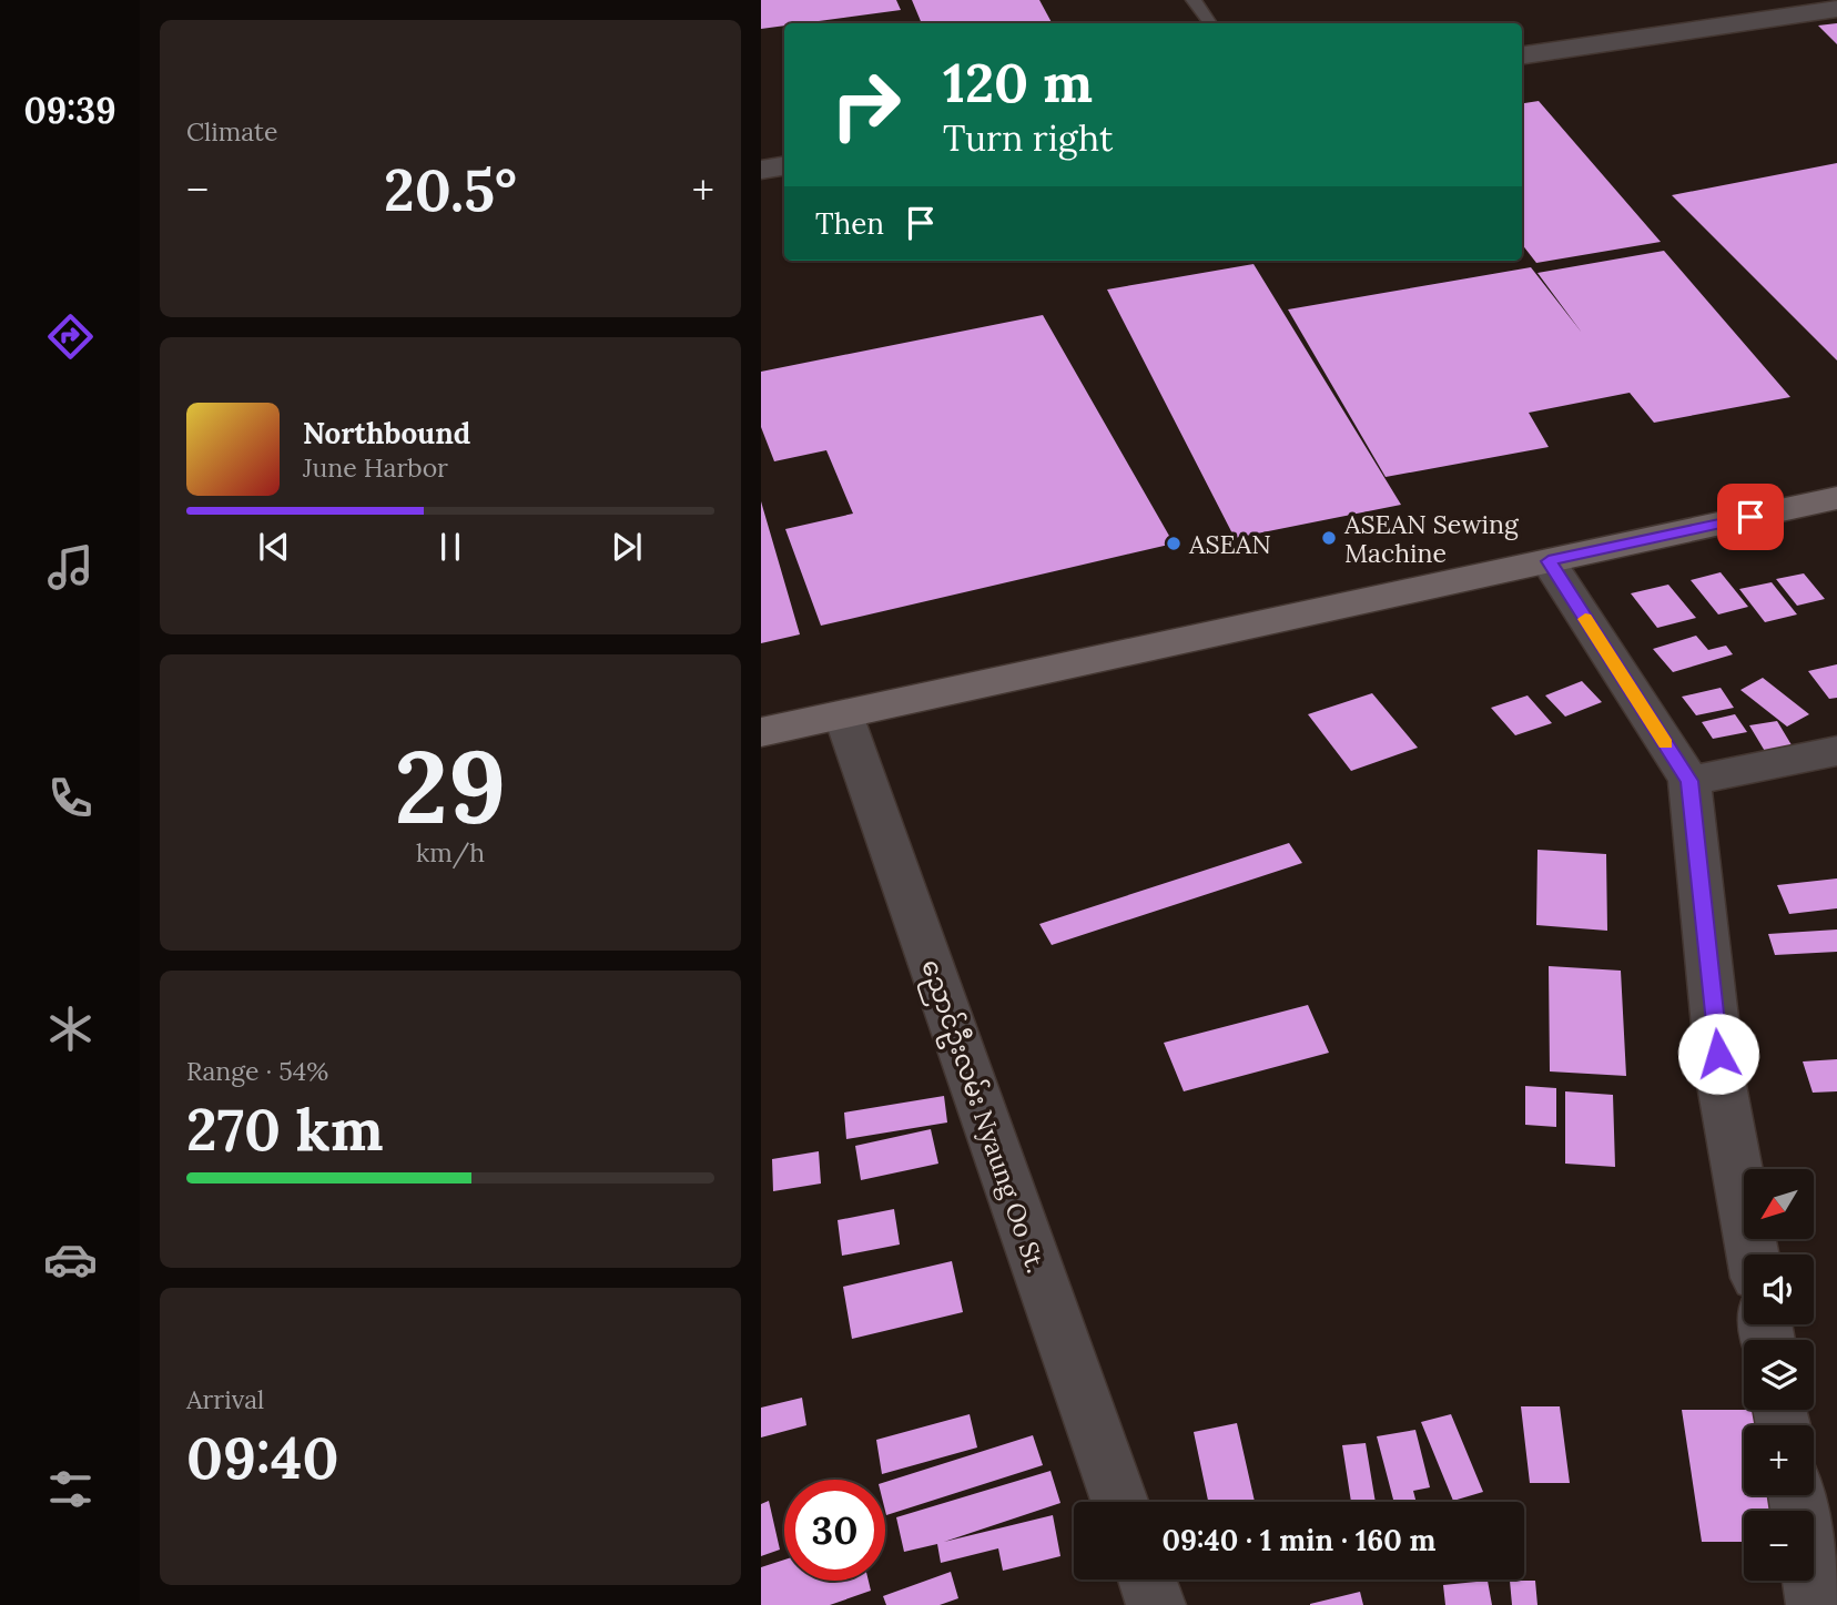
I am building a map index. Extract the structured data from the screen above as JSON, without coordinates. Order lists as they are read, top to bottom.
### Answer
{
  "streets": {
    "street": ["ညောင်ဦးလမ်း Nyaung Oo St."]
  },
  "places": ["ASEAN Sewing Machine", "ASEAN"],
  "north": "bottom left",
  "page": {
    "tabs": "09:39",
    "tile": [
      "Climate",
      ["29", "km/h"],
      ["Range · 54%", "270 km"],
      ["Arrival", "09:40"]
    ],
    "turn": ["120 m", "Turn right"],
    "heat": ["−", "20.5°", "+"],
    "then": "Then",
    "song": ["Northbound", "June Harbor"],
    "map_buttons": ["+", "−"],
    "limit": "30",
    "trip": "09:40 · 1 min · 160 m"
  }
}
